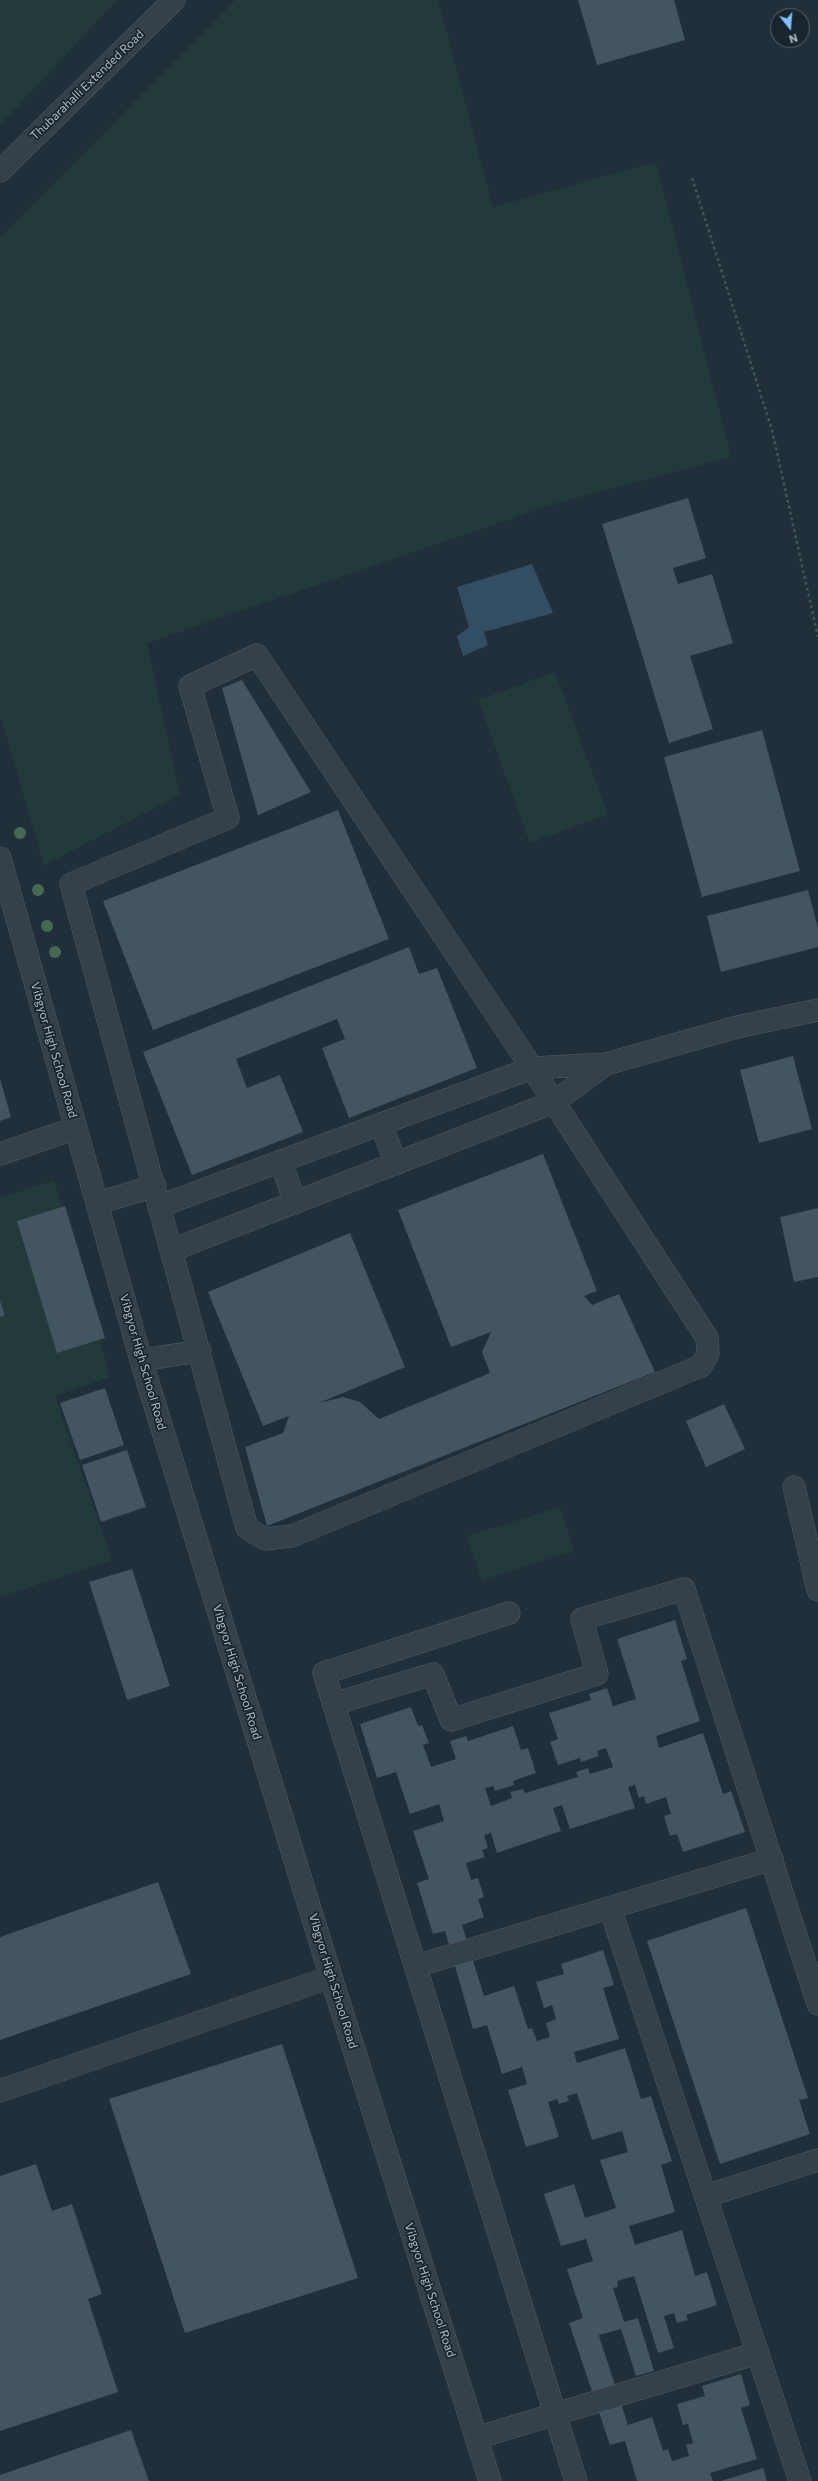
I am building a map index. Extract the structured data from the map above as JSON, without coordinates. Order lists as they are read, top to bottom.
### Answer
{
  "streets": {
    "street": ["Thubarahalli Extended Road", "Vibgyor High School Road"]
  },
  "north": "bottom"
}
